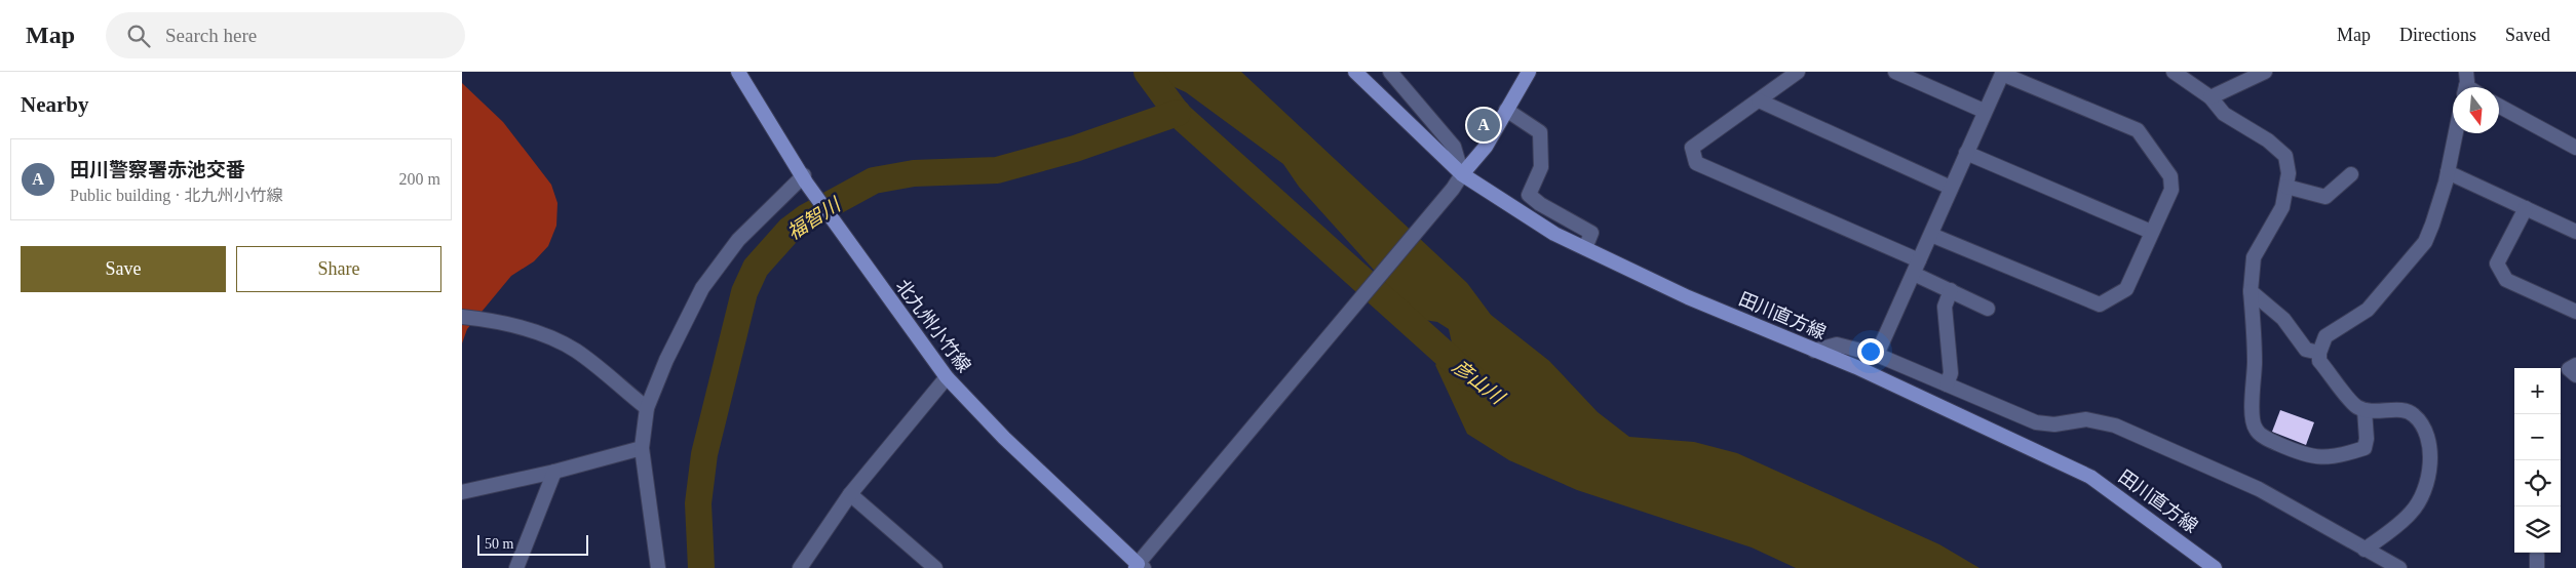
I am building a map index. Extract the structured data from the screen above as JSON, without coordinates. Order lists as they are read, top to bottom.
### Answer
{
  "streets": {
    "main road": ["田川直方線", "北九州小竹線"]
  },
  "water": ["福智川", "彦山川"],
  "scale_bar": "50 m",
  "north": "bottom",
  "page": {
    "header": "Map",
    "search": "Search here",
    "nav": ["Map", "Directions", "Saved"],
    "heading": "Nearby",
    "pins": "A",
    "list": [
      {
        "mark": "A",
        "name": "田川警察署赤池交番",
        "note": "Public building · 北九州小竹線",
        "value": "200 m"
      }
    ],
    "buttons": ["Save", "Share"],
    "map_buttons": ["+", "−"],
    "scale": "50 m"
  }
}
